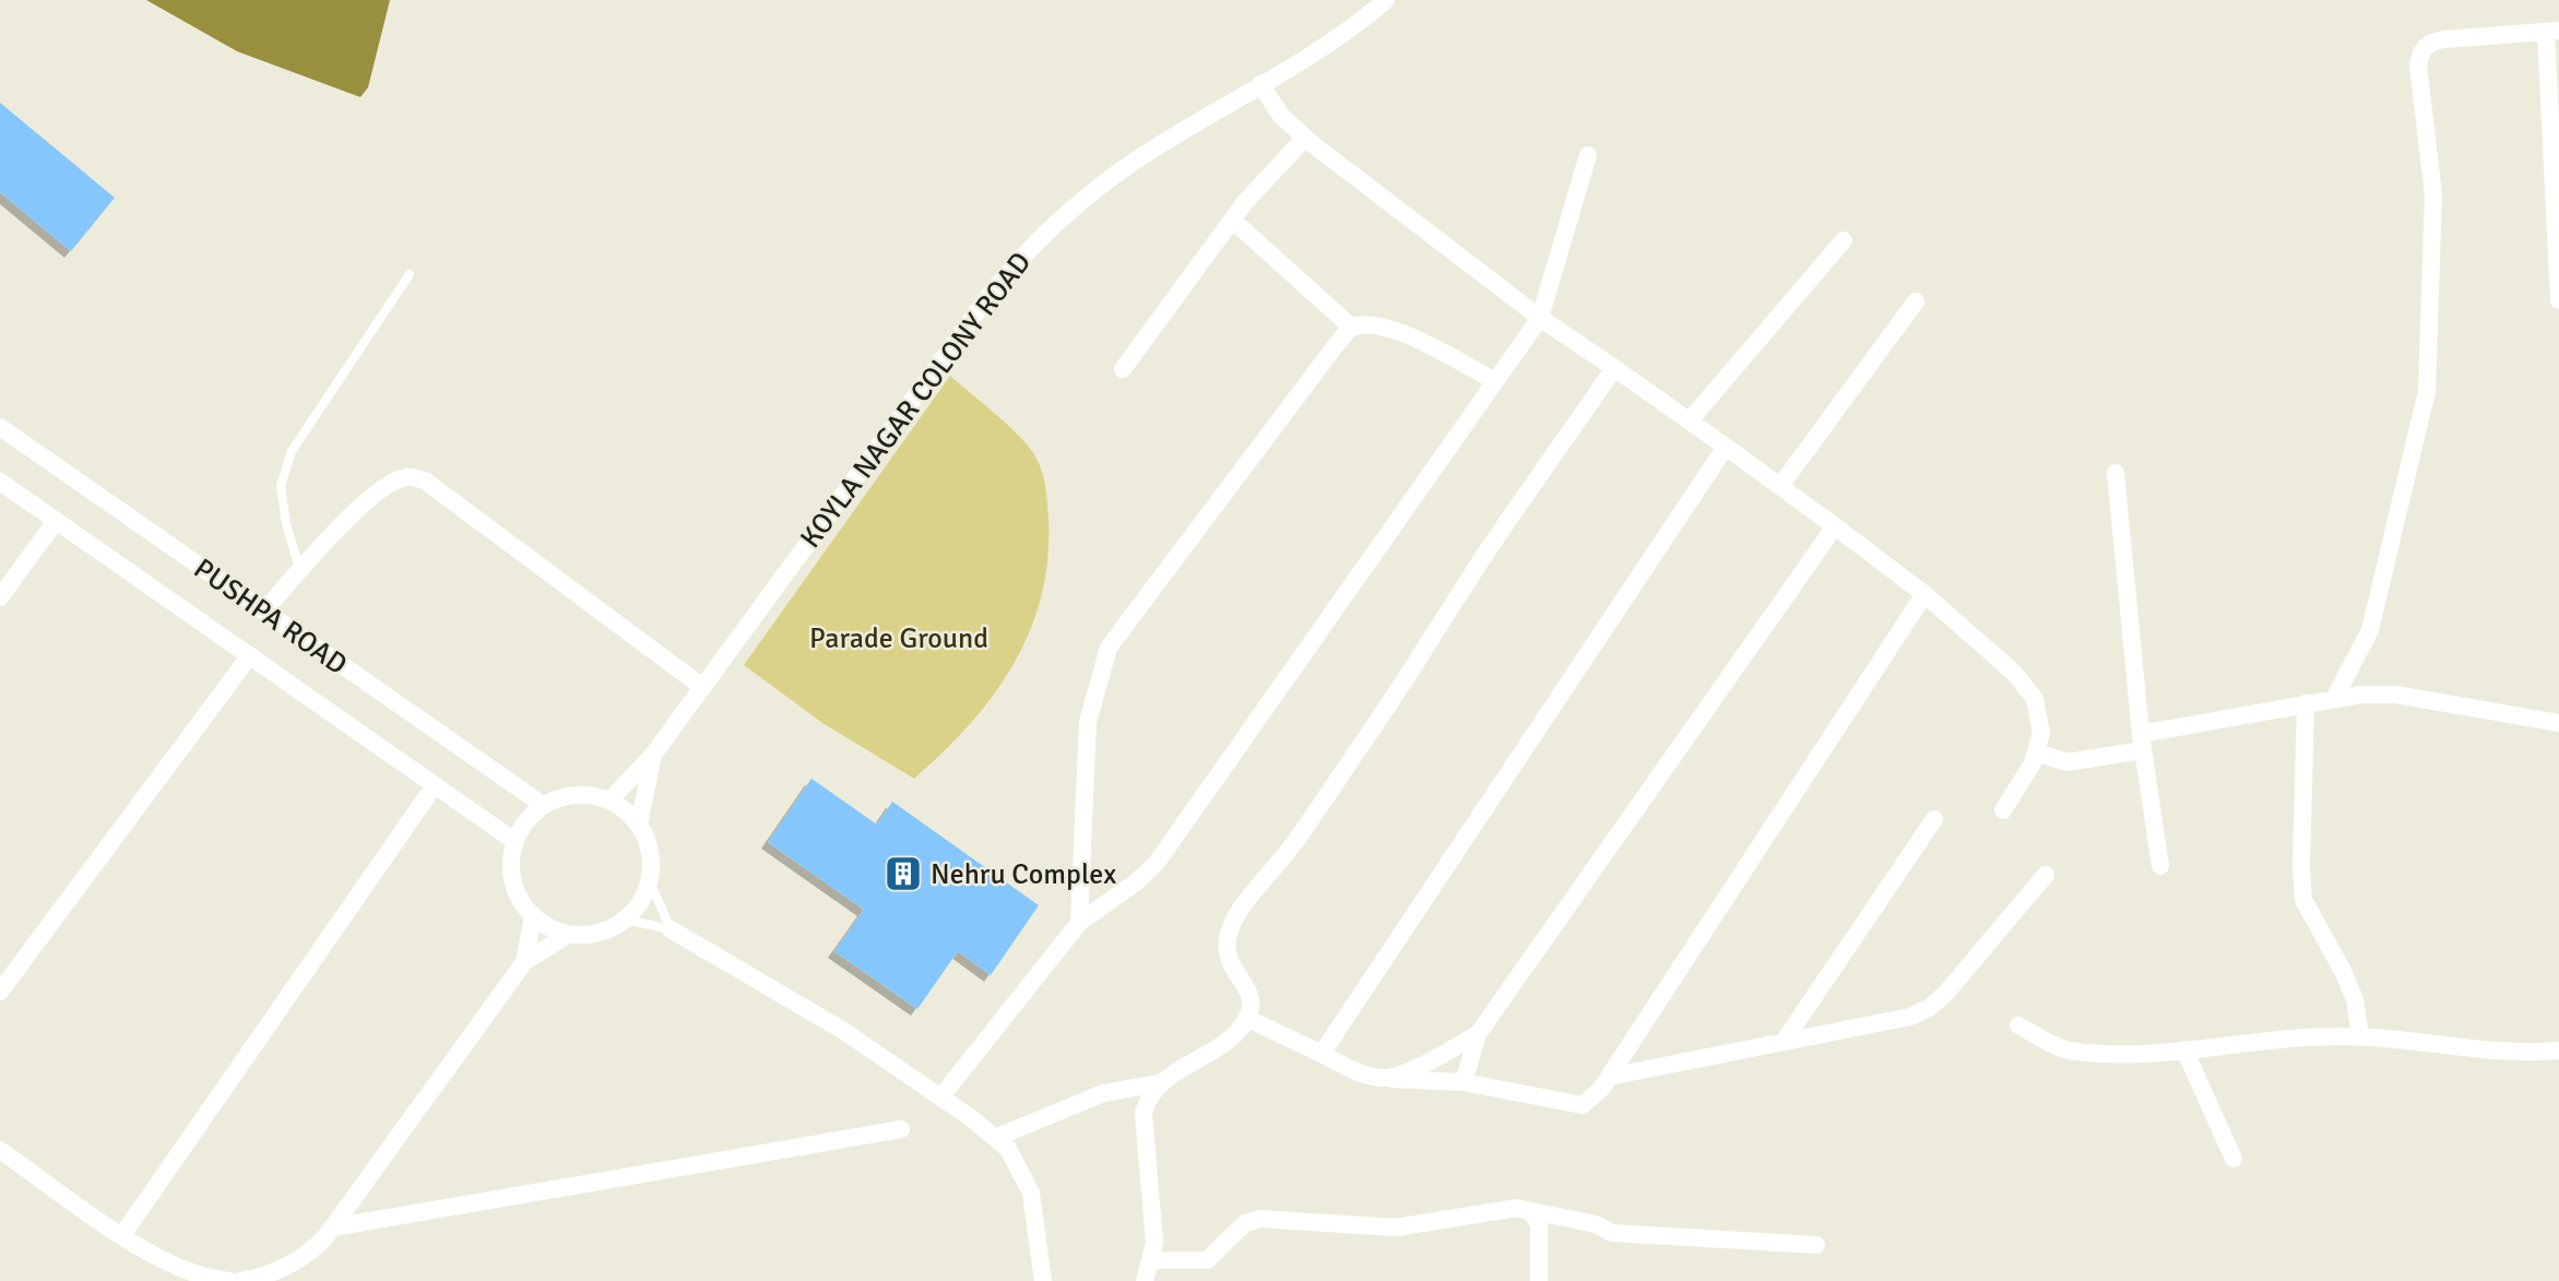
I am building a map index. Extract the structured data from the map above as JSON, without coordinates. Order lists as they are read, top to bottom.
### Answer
{
  "streets": {
    "street": ["KOYLA NAGAR COLONY ROAD", "PUSHPA ROAD"]
  },
  "crossings": [
    ["KOYLA NAGAR COLONY ROAD", "PUSHPA ROAD"]
  ],
  "parks": ["Parade Ground"],
  "places": {
    "building": ["Nehru Complex"]
  }
}
